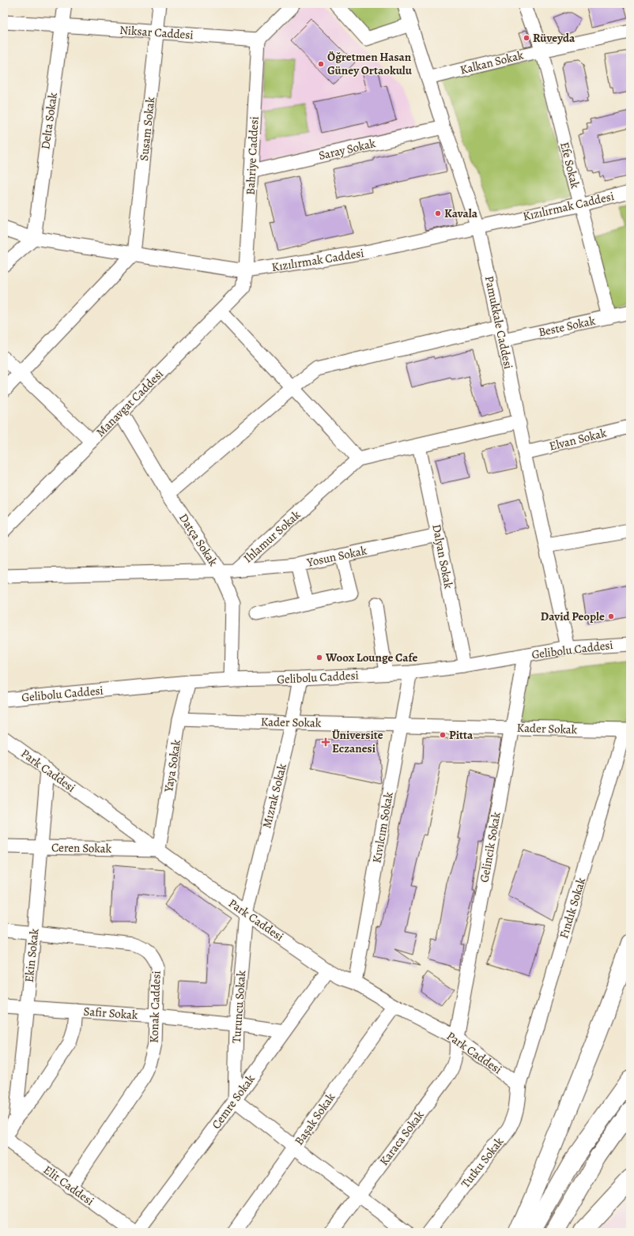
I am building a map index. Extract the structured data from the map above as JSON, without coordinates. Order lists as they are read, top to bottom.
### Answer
{
  "streets": {
    "street": [
      "Niksar Caddesi",
      "Kalkan Sokak",
      "Delta Sokak",
      "Susam Sokak",
      "Saray Sokak",
      "Bahriye Caddesi",
      "Efe Sokak",
      "Kızılırmak Caddesi",
      "Pamukkale Caddesi",
      "Beste Sokak",
      "Manavgat Caddesi",
      "Elvan Sokak",
      "Ihlamur Sokak",
      "Datça Sokak",
      "Yosun Sokak",
      "Dalyan Sokak",
      "Gelibolu Caddesi",
      "Kader Sokak",
      "Yaya Sokak",
      "Park Caddesi",
      "Mızrak Sokak",
      "Kıvılcım Sokak",
      "Gelincik Sokak",
      "Ceren Sokak",
      "Fındık Sokak",
      "Ekin Sokak",
      "Konak Caddesi",
      "Turuncu Sokak",
      "Safir Sokak",
      "Cemre Sokak",
      "Başak Sokak",
      "Karaca Sokak",
      "Tutku Sokak",
      "Elit Caddesi"
    ]
  },
  "crossings": [
    ["Niksar Caddesi", "Delta Sokak"],
    ["Niksar Caddesi", "Susam Sokak"],
    ["Niksar Caddesi", "Bahriye Caddesi"],
    ["Kalkan Sokak", "Efe Sokak"],
    ["Kalkan Sokak", "Pamukkale Caddesi"],
    ["Delta Sokak", "Kızılırmak Caddesi"],
    ["Susam Sokak", "Kızılırmak Caddesi"],
    ["Saray Sokak", "Bahriye Caddesi"],
    ["Saray Sokak", "Pamukkale Caddesi"],
    ["Bahriye Caddesi", "Kızılırmak Caddesi"],
    ["Bahriye Caddesi", "Manavgat Caddesi"],
    ["Efe Sokak", "Kızılırmak Caddesi"],
    ["Efe Sokak", "Beste Sokak"],
    ["Kızılırmak Caddesi", "Pamukkale Caddesi"],
    ["Kızılırmak Caddesi", "Manavgat Caddesi"],
    ["Pamukkale Caddesi", "Beste Sokak"],
    ["Pamukkale Caddesi", "Elvan Sokak"],
    ["Pamukkale Caddesi", "Ihlamur Sokak"],
    ["Pamukkale Caddesi", "Gelibolu Caddesi"],
    ["Manavgat Caddesi", "Datça Sokak"],
    ["Ihlamur Sokak", "Datça Sokak"],
    ["Ihlamur Sokak", "Yosun Sokak"],
    ["Ihlamur Sokak", "Dalyan Sokak"],
    ["Datça Sokak", "Gelibolu Caddesi"],
    ["Yosun Sokak", "Dalyan Sokak"],
    ["Dalyan Sokak", "Gelibolu Caddesi"],
    ["Gelibolu Caddesi", "Yaya Sokak"],
    ["Gelibolu Caddesi", "Mızrak Sokak"],
    ["Gelibolu Caddesi", "Kıvılcım Sokak"],
    ["Gelibolu Caddesi", "Gelincik Sokak"],
    ["Kader Sokak", "Yaya Sokak"],
    ["Kader Sokak", "Mızrak Sokak"],
    ["Kader Sokak", "Kıvılcım Sokak"],
    ["Kader Sokak", "Gelincik Sokak"],
    ["Kader Sokak", "Fındık Sokak"],
    ["Yaya Sokak", "Park Caddesi"],
    ["Yaya Sokak", "Ceren Sokak"],
    ["Park Caddesi", "Mızrak Sokak"],
    ["Park Caddesi", "Kıvılcım Sokak"],
    ["Park Caddesi", "Gelincik Sokak"],
    ["Park Caddesi", "Ceren Sokak"],
    ["Park Caddesi", "Fındık Sokak"],
    ["Park Caddesi", "Ekin Sokak"],
    ["Park Caddesi", "Turuncu Sokak"],
    ["Park Caddesi", "Cemre Sokak"],
    ["Park Caddesi", "Başak Sokak"],
    ["Park Caddesi", "Karaca Sokak"],
    ["Park Caddesi", "Tutku Sokak"],
    ["Mızrak Sokak", "Turuncu Sokak"],
    ["Gelincik Sokak", "Karaca Sokak"],
    ["Ceren Sokak", "Ekin Sokak"],
    ["Fındık Sokak", "Tutku Sokak"],
    ["Ekin Sokak", "Konak Caddesi"],
    ["Ekin Sokak", "Safir Sokak"],
    ["Ekin Sokak", "Elit Caddesi"],
    ["Konak Caddesi", "Safir Sokak"],
    ["Konak Caddesi", "Elit Caddesi"],
    ["Turuncu Sokak", "Safir Sokak"],
    ["Turuncu Sokak", "Cemre Sokak"],
    ["Safir Sokak", "Cemre Sokak"]
  ],
  "places": {
    "other": [
      "Rüveyda",
      "Öğretmen Hasan Güney Ortaokulu",
      "Kavala",
      "David People",
      "Woox Lounge Cafe",
      "Pitta"
    ],
    "health": ["Üniversite Eczanesi"]
  }
}
